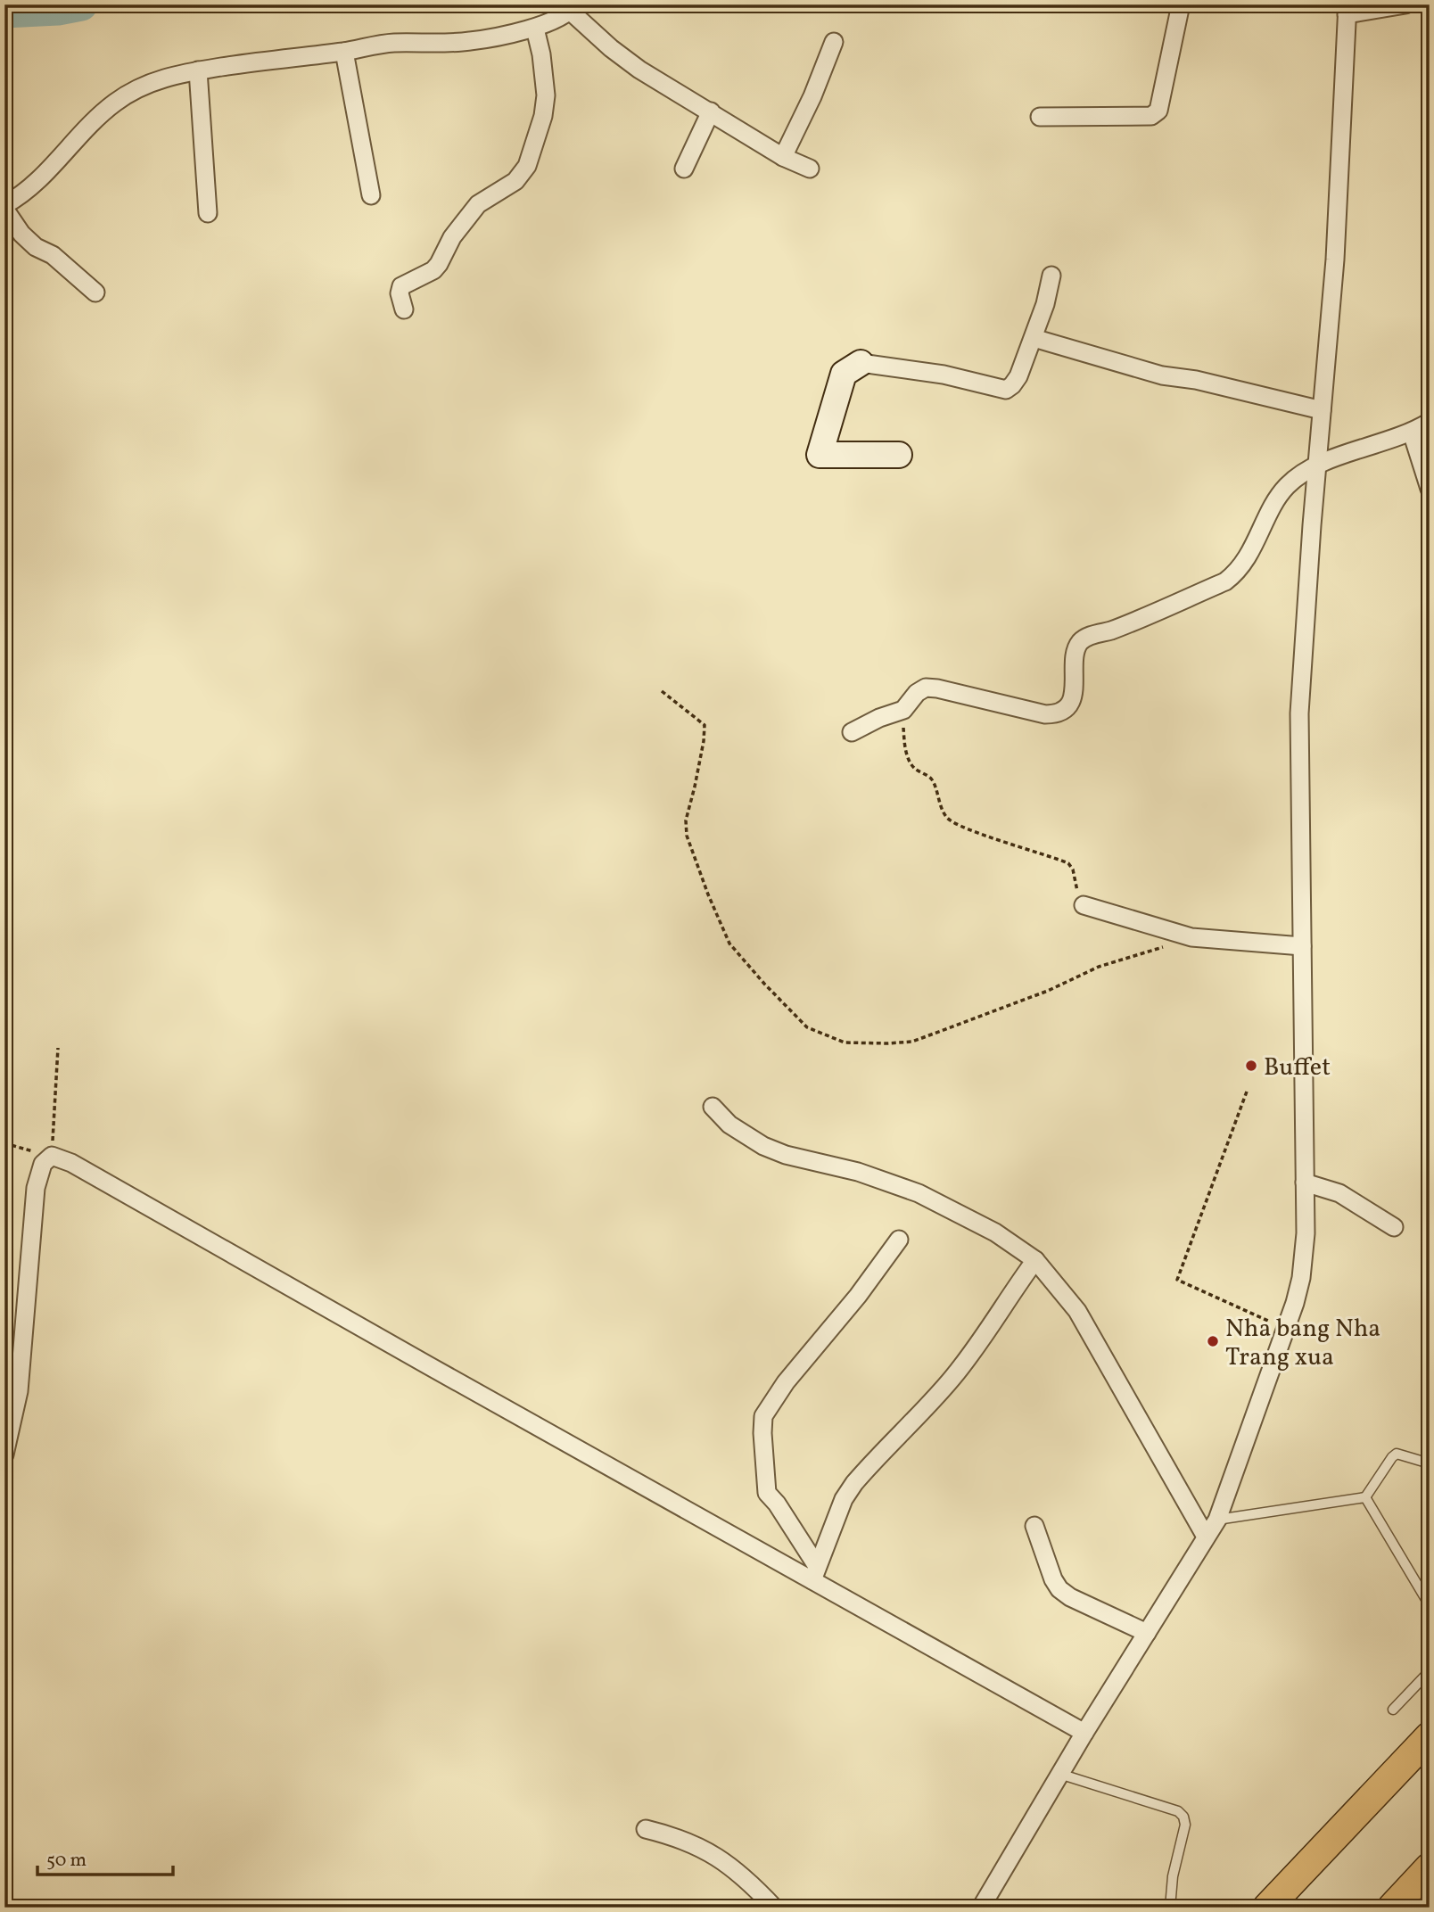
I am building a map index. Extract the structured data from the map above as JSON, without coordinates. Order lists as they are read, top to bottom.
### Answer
{
  "places": ["Buffet", "Nha bang Nha Trang xua"],
  "scale_bar": "50 m"
}
